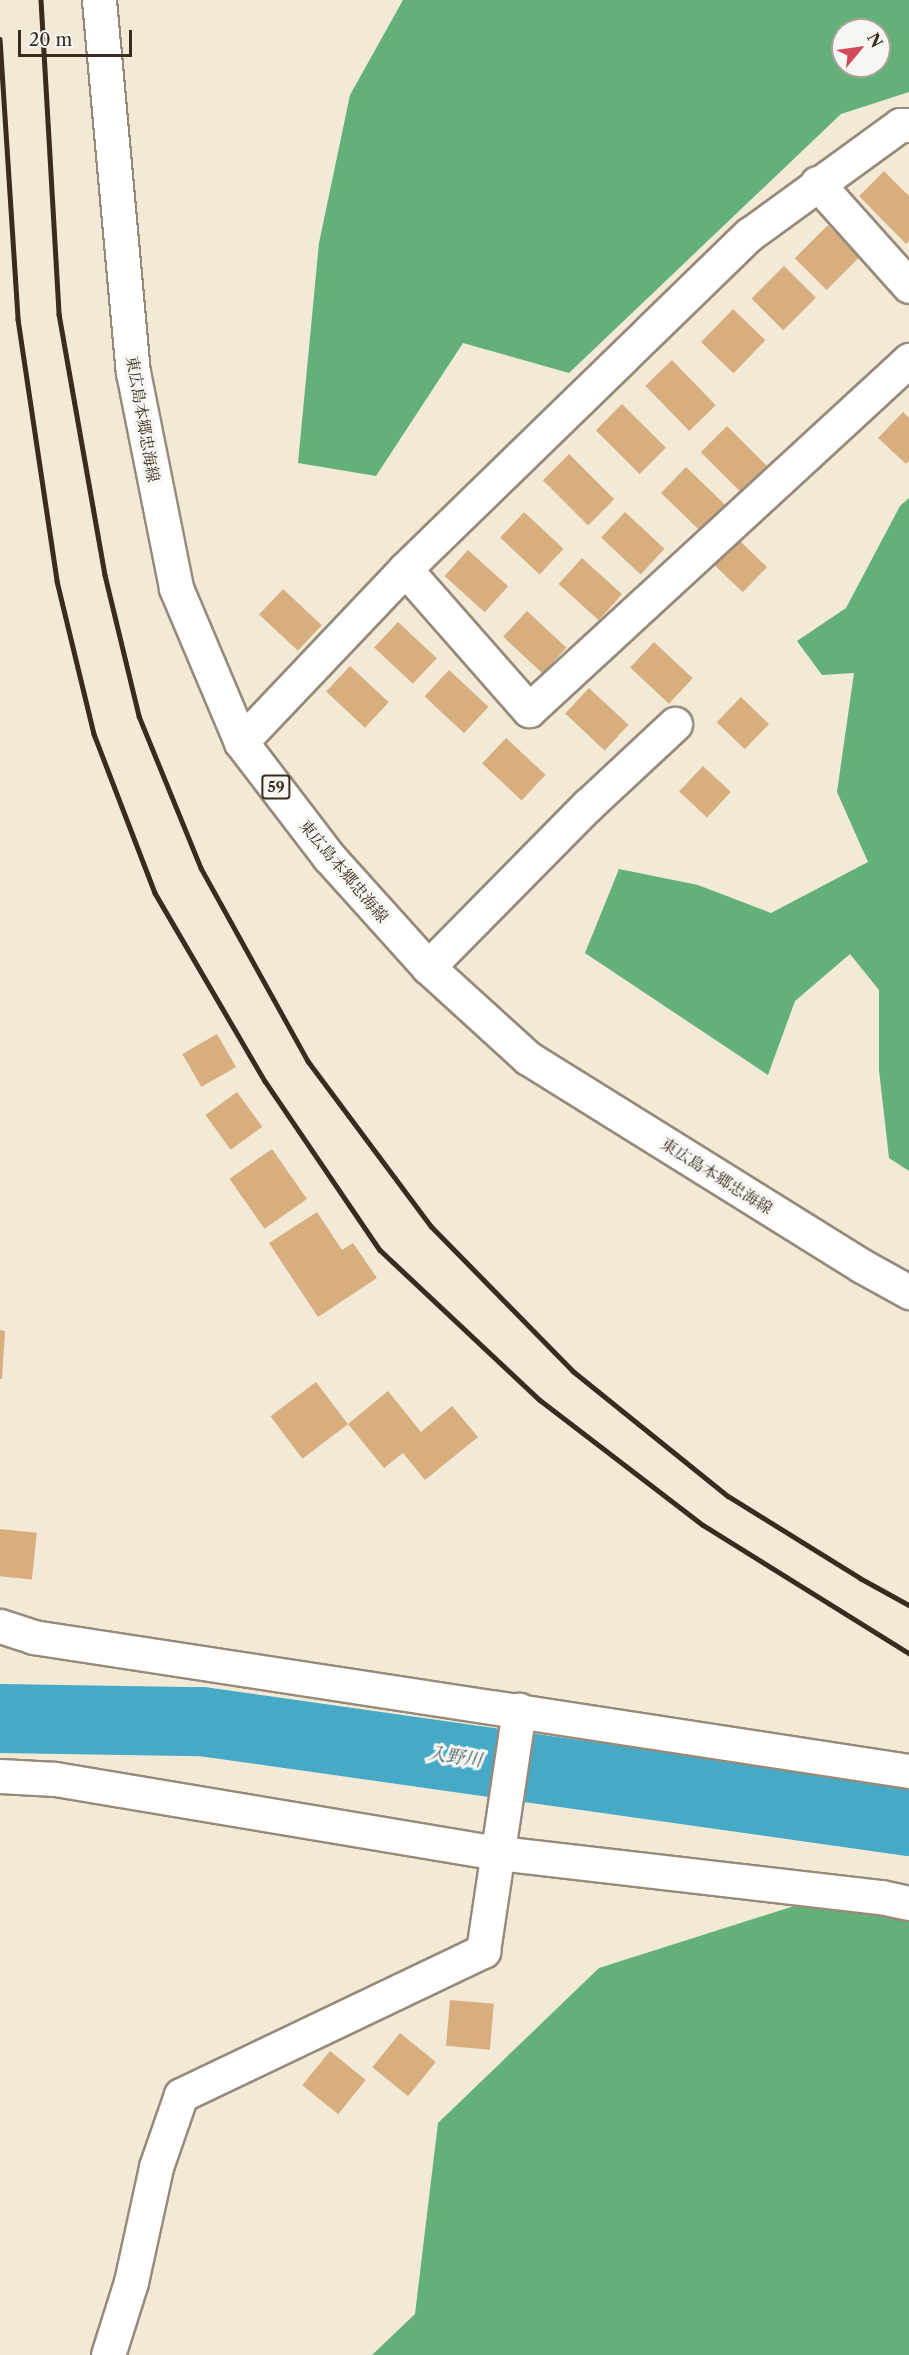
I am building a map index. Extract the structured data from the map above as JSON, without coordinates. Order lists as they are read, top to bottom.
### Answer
{
  "streets": {
    "street": ["東広島本郷忠海線", "59"]
  },
  "water": ["入野川"],
  "scale_bar": "20 m",
  "north": "top right"
}
